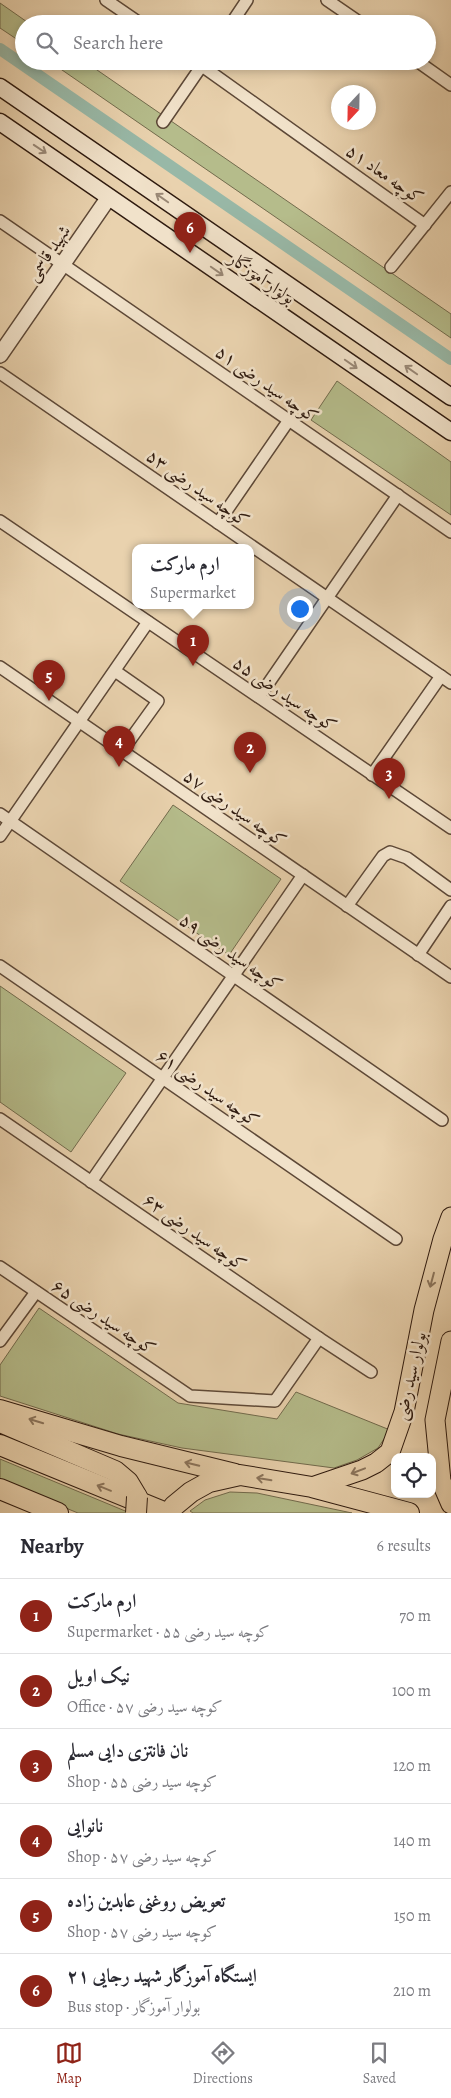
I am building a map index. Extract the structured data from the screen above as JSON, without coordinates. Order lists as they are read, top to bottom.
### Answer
{
  "streets": {
    "main road": ["بولوار آموزگار", "بولوار سید رضی"],
    "street": [
      "کوچه معاد ۵۱",
      "شهید قاسمی",
      "کوچه سید رضی ۵۱",
      "کوچه سید رضی ۵۳",
      "کوچه سید رضی ۵۵",
      "کوچه سید رضی ۵۷",
      "کوچه سید رضی ۵۹",
      "کوچه سید رضی ۶۱",
      "کوچه سید رضی ۶۳",
      "کوچه سید رضی ۶۵"
    ]
  },
  "crossings": [
    ["شهید قاسمی", "بولوار آموزگار"],
    ["شهید قاسمی", "کوچه سید رضی ۵۱"],
    ["کوچه سید رضی ۶۳", "کوچه سید رضی ۶۵"]
  ],
  "north": "bottom",
  "page": {
    "search": "Search here",
    "pins": [
      "6",
      "1",
      "5",
      "4",
      "2",
      "3"
    ],
    "popup": ["ارم مارکت", "Supermarket"],
    "heading": ["Nearby", "6 results"],
    "list": [
      {
        "mark": "1",
        "name": "ارم مارکت",
        "note": "Supermarket · کوچه سید رضی ۵۵",
        "value": "70 m"
      },
      {
        "mark": "2",
        "name": "نیک اویل",
        "note": "Office · کوچه سید رضی ۵۷",
        "value": "100 m"
      },
      {
        "mark": "3",
        "name": "نان فانتزی دایی مسلم",
        "note": "Shop · کوچه سید رضی ۵۵",
        "value": "120 m"
      },
      {
        "mark": "4",
        "name": "نانوایی",
        "note": "Shop · کوچه سید رضی ۵۷",
        "value": "140 m"
      },
      {
        "mark": "5",
        "name": "تعویض روغنی عابدین زاده",
        "note": "Shop · کوچه سید رضی ۵۷",
        "value": "150 m"
      },
      {
        "mark": "6",
        "name": "ایستگاه آموزگار شهید رجایی ۲۱",
        "note": "Bus stop · بولوار آموزگار",
        "value": "210 m"
      }
    ],
    "nav": ["Map", "Directions", "Saved"]
  }
}
